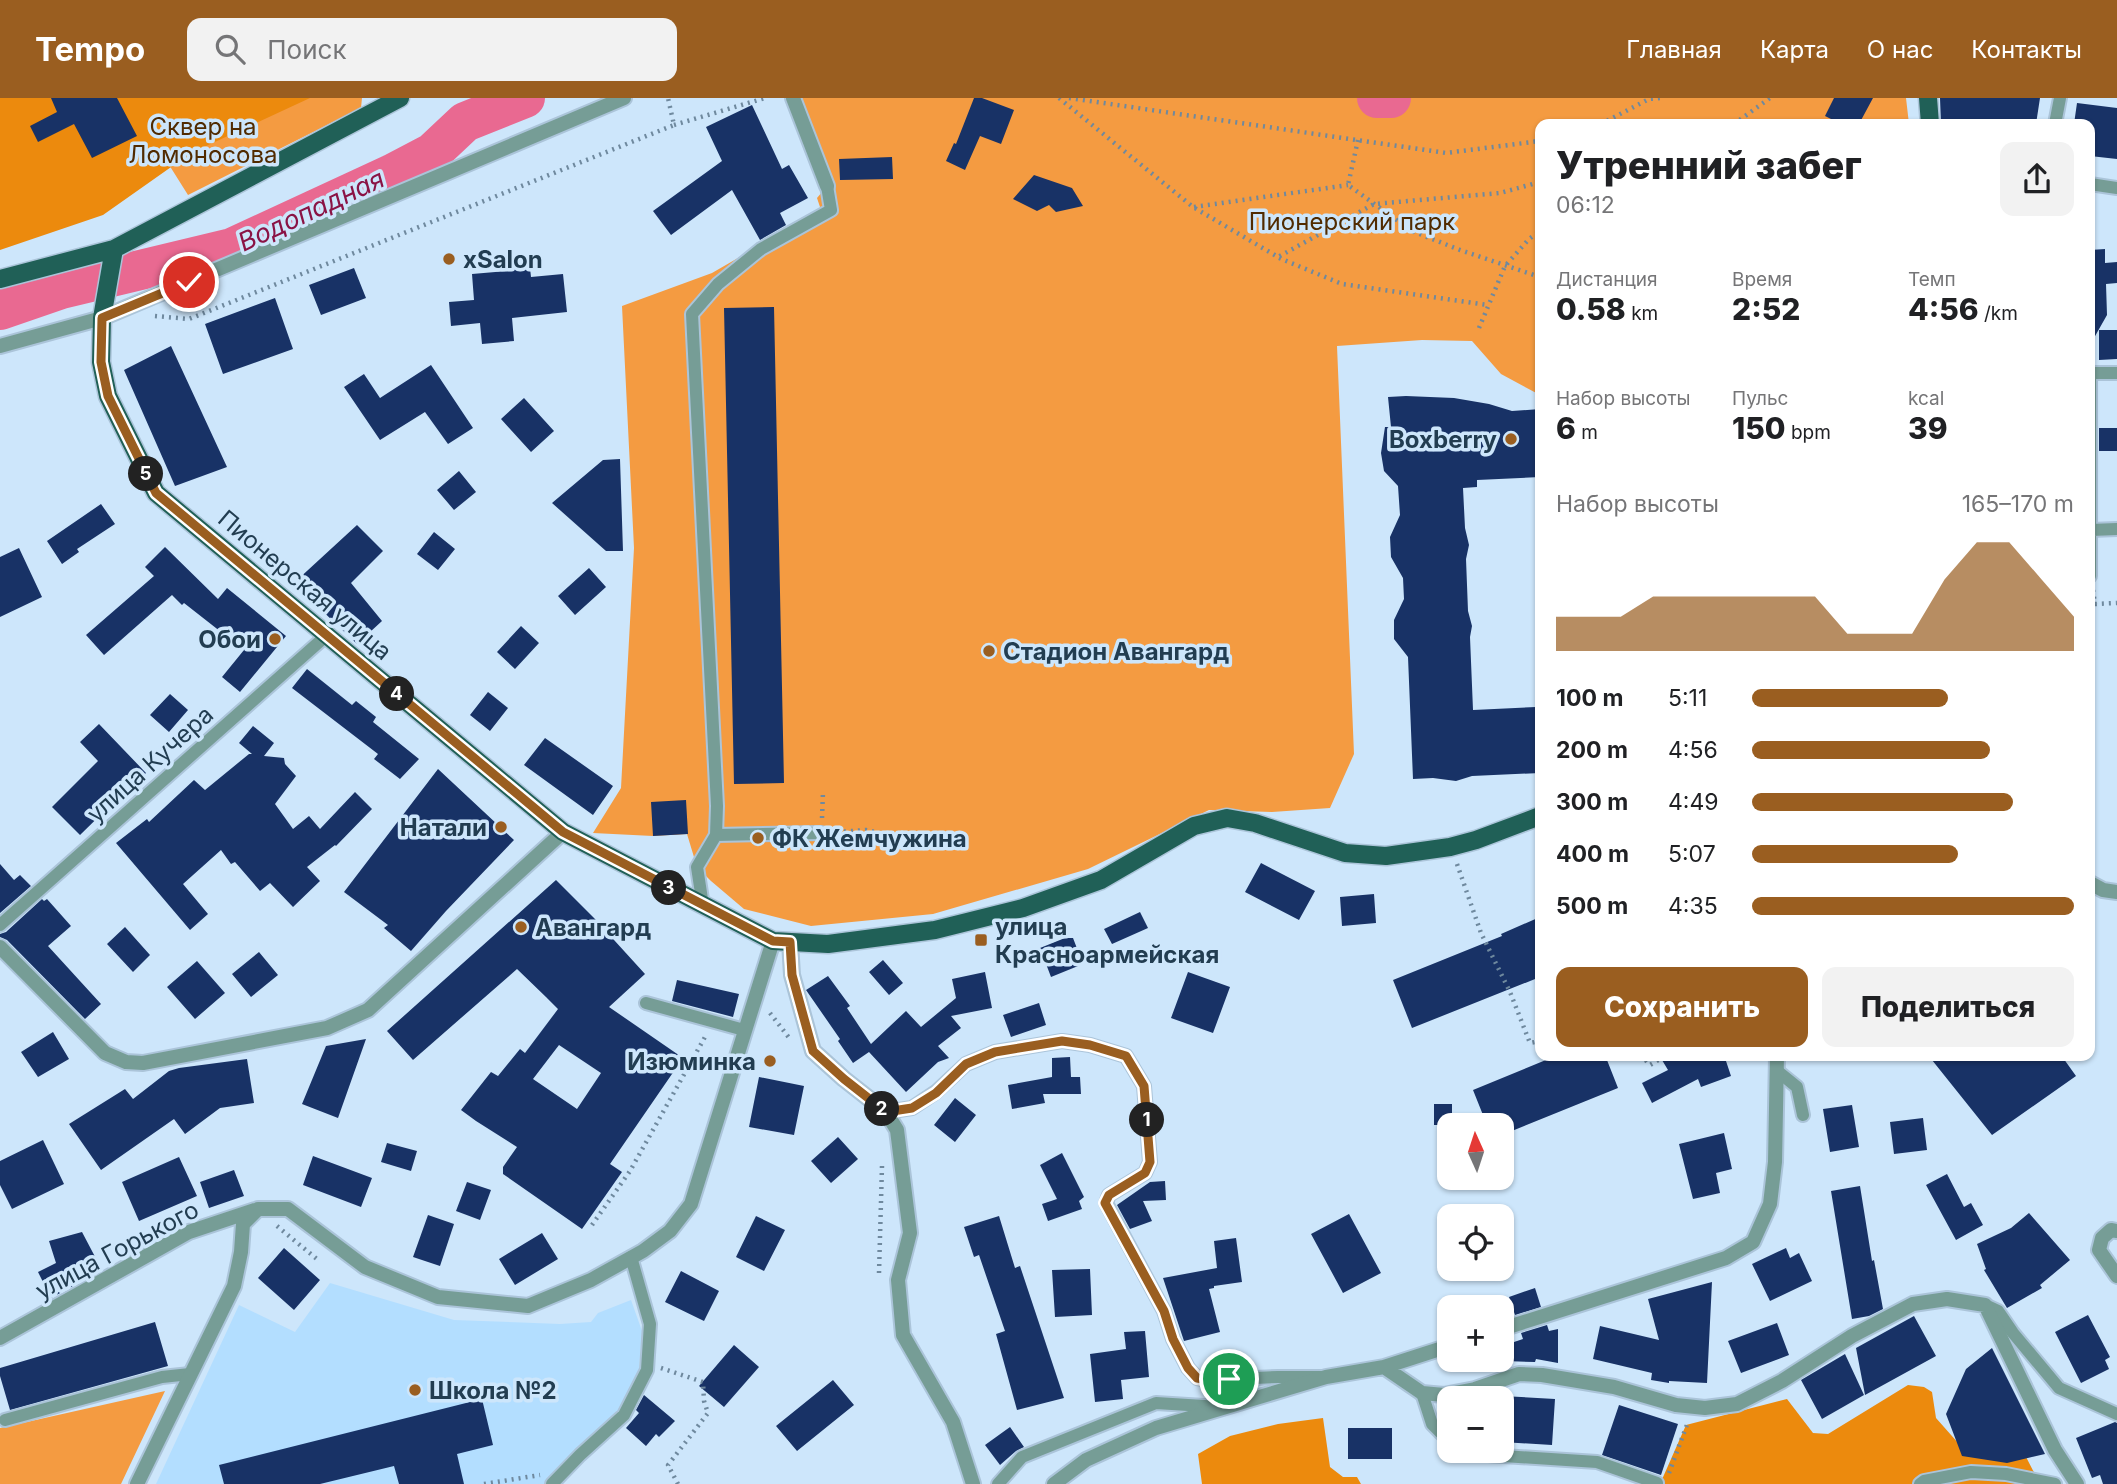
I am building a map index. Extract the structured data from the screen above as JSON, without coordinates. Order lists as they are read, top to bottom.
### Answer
{
  "streets": {
    "main road": ["Пионерская улица"],
    "street": ["улица Горького"],
    "lane": ["улица Кучера"]
  },
  "crossings": [
    ["Пионерская улица", "улица Кучера"]
  ],
  "water": ["Водопадная"],
  "parks": ["Сквер на Ломоносова", "Пионерский парк"],
  "places": {
    "other": [
      "xSalon",
      "Boxberry",
      "Обои",
      "Стадион Авангард",
      "Натали",
      "ФК Жемчужина",
      "Авангард",
      "Изюминка",
      "Школа №2"
    ],
    "transit": ["улица Красноармейская"]
  },
  "north": "top",
  "page": {
    "header": "Tempo",
    "search": "Поиск",
    "nav": [
      "Главная",
      "Карта",
      "О нас",
      "Контакты"
    ],
    "heading": ["Утренний забег", "06:12"],
    "stats": [
      ["Дистанция", "0.58 km"],
      ["Время", "2:52"],
      ["Темп", "4:56 /km"],
      ["Набор высоты", "6 m"],
      ["Пульс", "150 bpm"],
      ["kcal", "39"]
    ],
    "pins": [
      "5",
      "4",
      "3",
      "2",
      "1"
    ],
    "chart": ["Набор высоты", "165–170 m"],
    "list": [
      {
        "name": "100 m",
        "note": "5:11"
      },
      {
        "name": "200 m",
        "note": "4:56"
      },
      {
        "name": "300 m",
        "note": "4:49"
      },
      {
        "name": "400 m",
        "note": "5:07"
      },
      {
        "name": "500 m",
        "note": "4:35"
      }
    ],
    "buttons": ["Сохранить", "Поделиться"],
    "map_buttons": ["+", "−"]
  }
}
